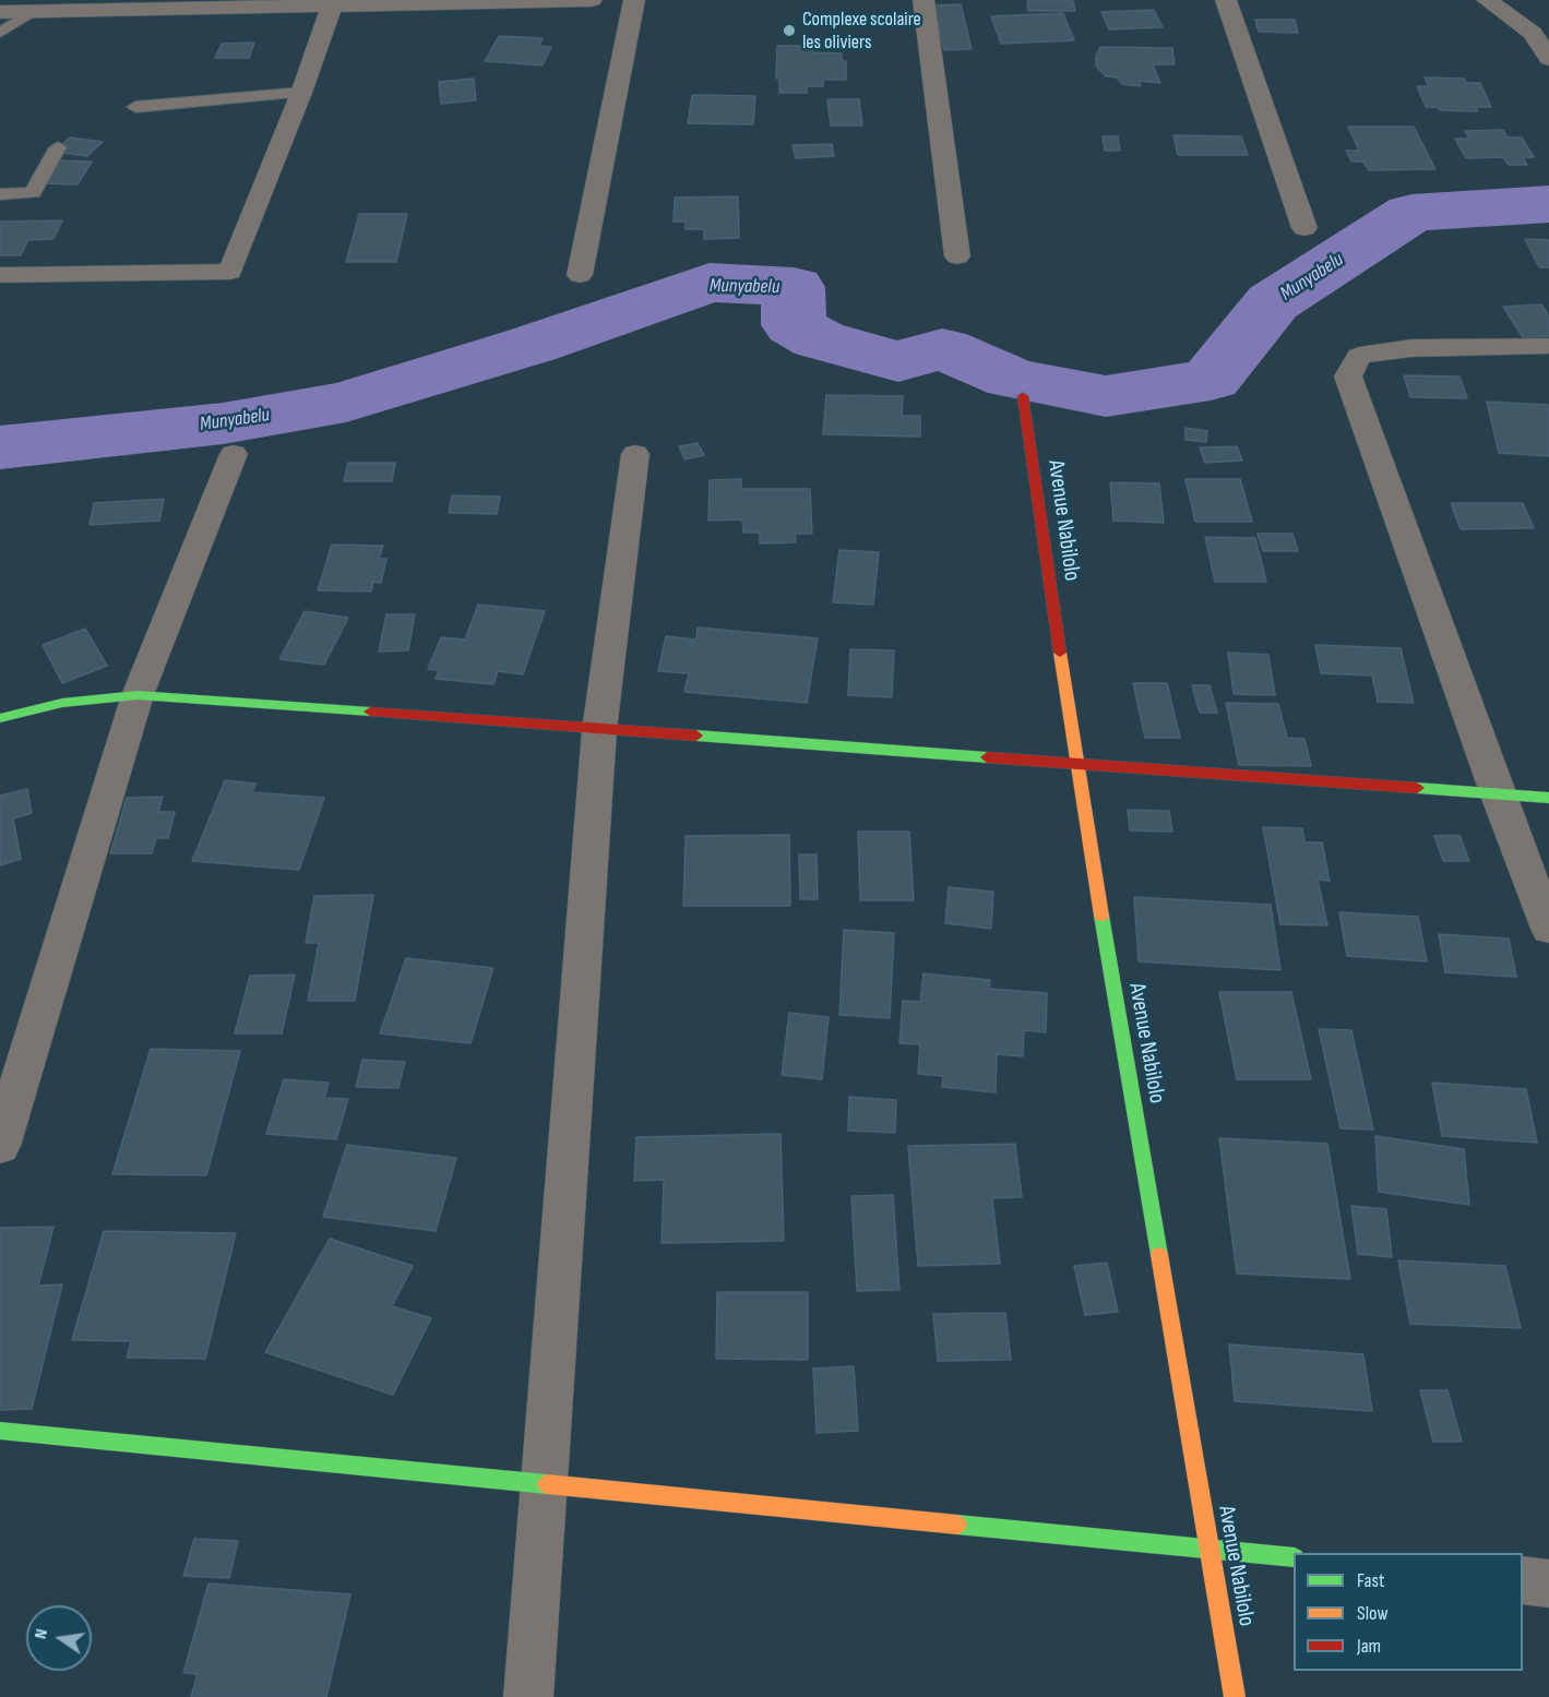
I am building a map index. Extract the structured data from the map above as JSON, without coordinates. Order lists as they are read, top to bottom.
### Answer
{
  "streets": {
    "street": ["Avenue Nabilolo"]
  },
  "water": ["Munyabelu"],
  "places": ["Complexe scolaire les oliviers"],
  "legend": ["Fast", "Slow", "Jam"],
  "north": "left"
}
